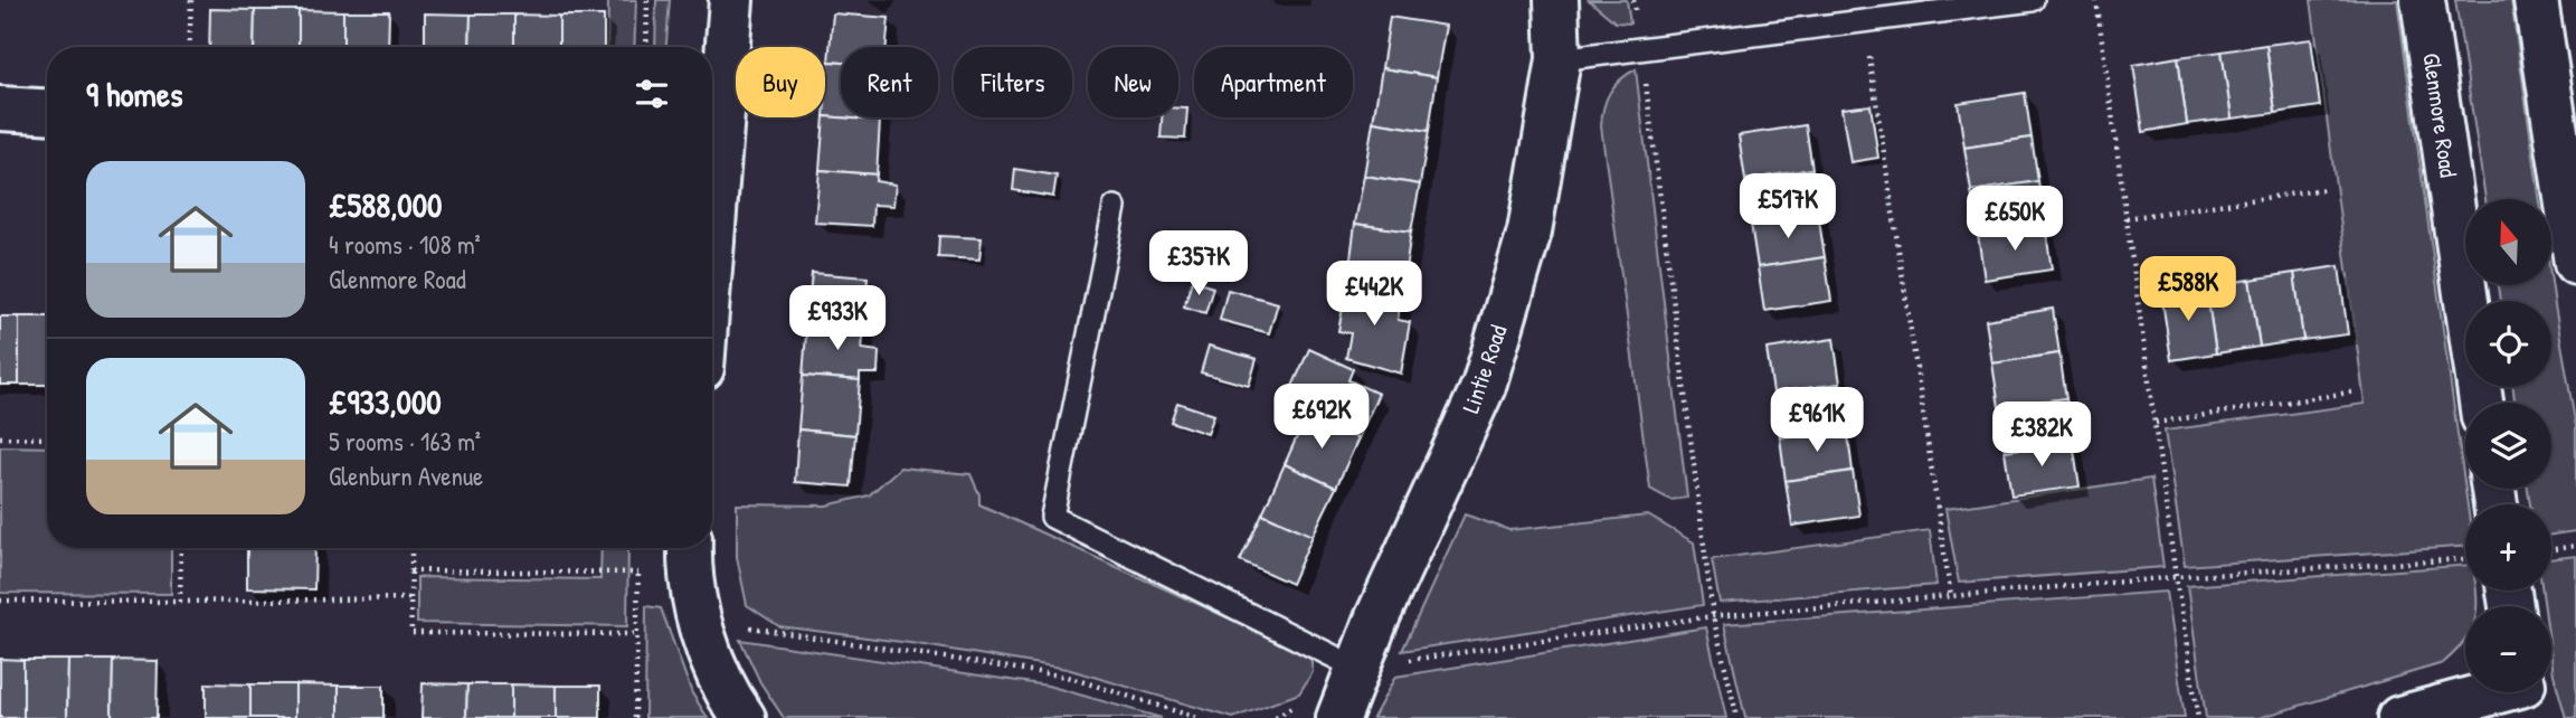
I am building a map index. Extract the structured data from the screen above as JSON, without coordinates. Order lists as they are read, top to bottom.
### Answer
{
  "streets": {
    "street": ["Glenmore Road", "Lintie Road"]
  },
  "north": "top",
  "page": {
    "chip": [
      "Buy",
      "Rent",
      "Filters",
      "New",
      "Apartment"
    ],
    "heading": "9 homes",
    "list": [
      {
        "name": "£588,000",
        "note": "4 rooms · 108 m² · Glenmore Road"
      },
      {
        "name": "£933,000",
        "note": "5 rooms · 163 m² · Glenburn Avenue"
      }
    ],
    "price": [
      "£517K",
      "£650K",
      "£357K",
      "£588K",
      "£442K",
      "£933K",
      "£692K",
      "£961K",
      "£382K"
    ],
    "map_buttons": ["+", "−"]
  }
}
